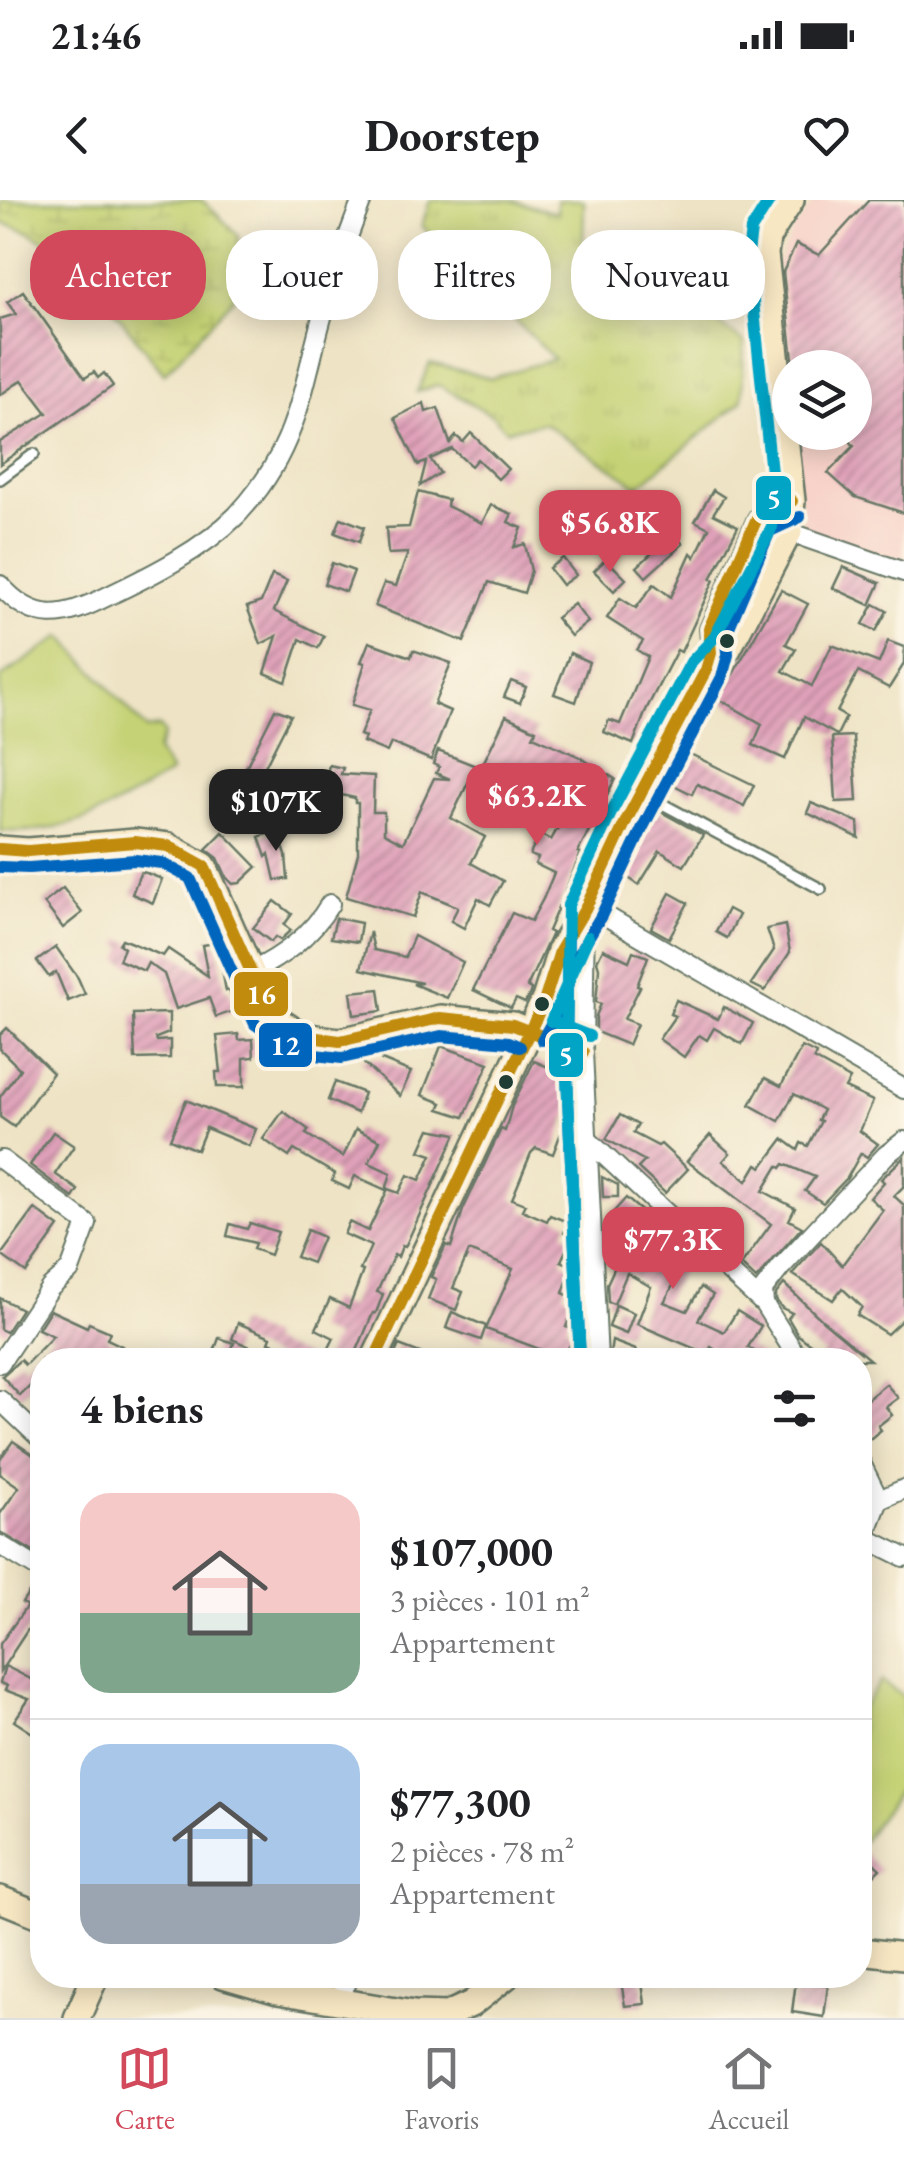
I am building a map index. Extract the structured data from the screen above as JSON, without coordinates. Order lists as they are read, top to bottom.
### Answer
{
  "lines": ["transit line 5", "transit line 16", "transit line 12"],
  "page": {
    "status": "21:46",
    "header": "Doorstep",
    "chip": [
      "Acheter",
      "Louer",
      "Filtres",
      "Nouveau"
    ],
    "price": [
      "$56.8K",
      "$63.2K",
      "$107K",
      "$77.3K"
    ],
    "heading": "4 biens",
    "list": [
      {
        "name": "$107,000",
        "note": "3 pièces · 101 m² · Appartement"
      },
      {
        "name": "$77,300",
        "note": "2 pièces · 78 m² · Appartement"
      }
    ],
    "tabs": ["Carte", "Favoris", "Accueil"]
  }
}
